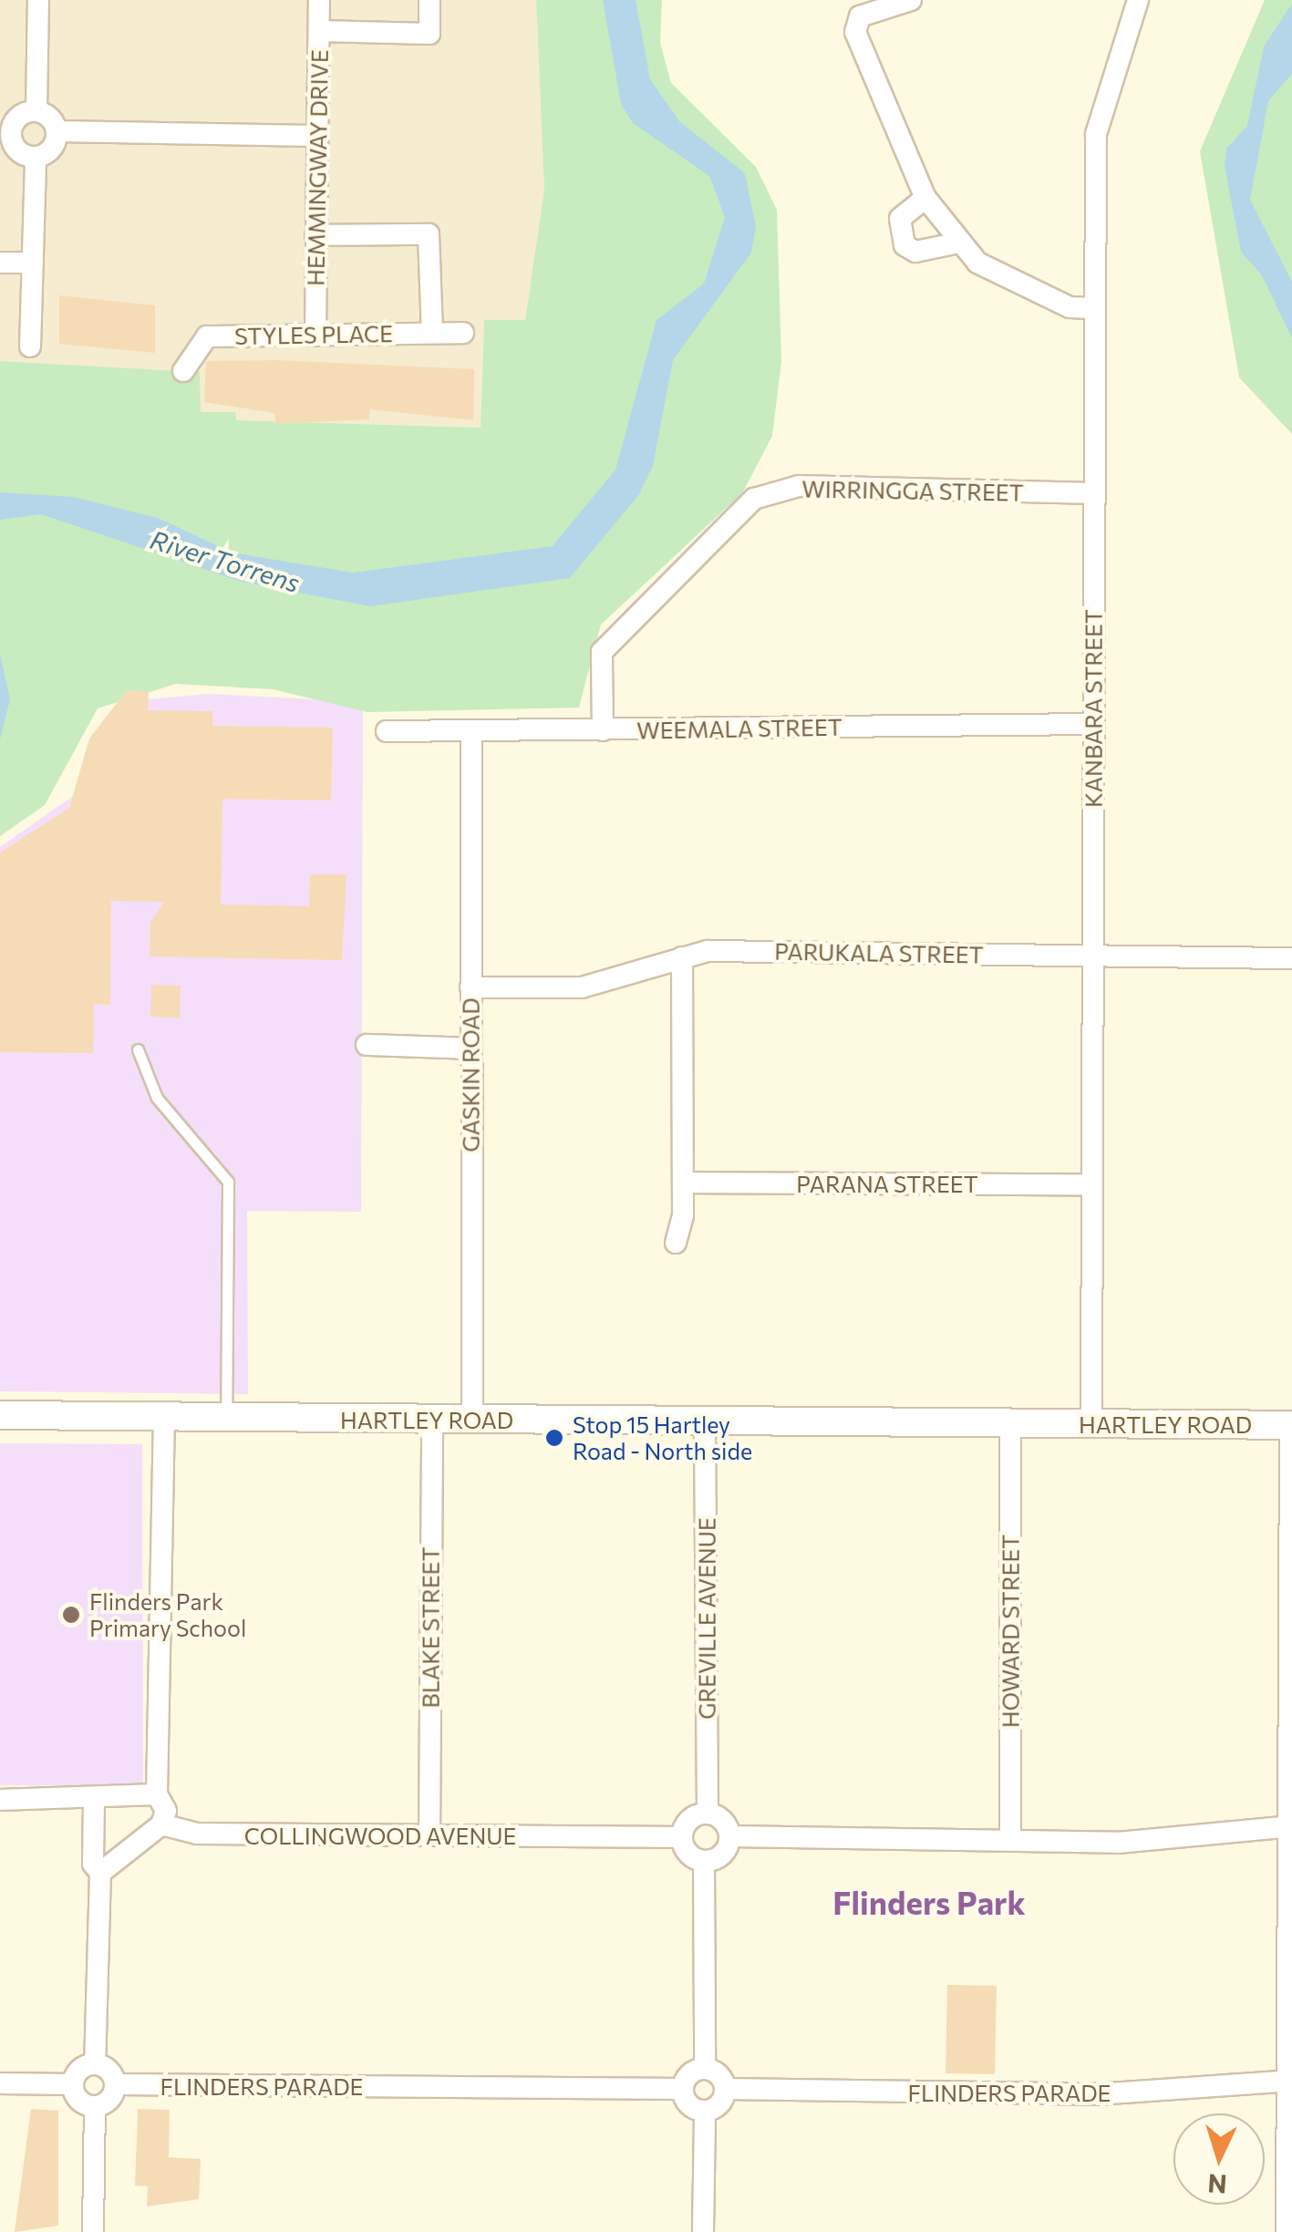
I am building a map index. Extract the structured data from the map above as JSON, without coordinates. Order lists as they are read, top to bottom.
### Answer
{
  "streets": {
    "street": [
      "HEMMINGWAY DRIVE",
      "STYLES PLACE",
      "WIRRINGGA STREET",
      "KANBARA STREET",
      "WEEMALA STREET",
      "PARUKALA STREET",
      "GASKIN ROAD",
      "PARANA STREET",
      "HARTLEY ROAD",
      "GREVILLE AVENUE",
      "BLAKE STREET",
      "HOWARD STREET",
      "COLLINGWOOD AVENUE",
      "FLINDERS PARADE"
    ]
  },
  "crossings": [
    ["HEMMINGWAY DRIVE", "STYLES PLACE"],
    ["WIRRINGGA STREET", "KANBARA STREET"],
    ["WIRRINGGA STREET", "WEEMALA STREET"],
    ["KANBARA STREET", "WEEMALA STREET"],
    ["KANBARA STREET", "PARUKALA STREET"],
    ["KANBARA STREET", "PARANA STREET"],
    ["KANBARA STREET", "HARTLEY ROAD"],
    ["WEEMALA STREET", "GASKIN ROAD"],
    ["PARUKALA STREET", "GASKIN ROAD"],
    ["GASKIN ROAD", "HARTLEY ROAD"],
    ["HARTLEY ROAD", "GREVILLE AVENUE"],
    ["HARTLEY ROAD", "BLAKE STREET"],
    ["HARTLEY ROAD", "HOWARD STREET"],
    ["GREVILLE AVENUE", "COLLINGWOOD AVENUE"],
    ["BLAKE STREET", "COLLINGWOOD AVENUE"]
  ],
  "districts": ["Flinders Park"],
  "water": ["River Torrens"],
  "places": ["Stop 15 Hartley Road - North side", "Flinders Park Primary School"],
  "north": "bottom"
}
